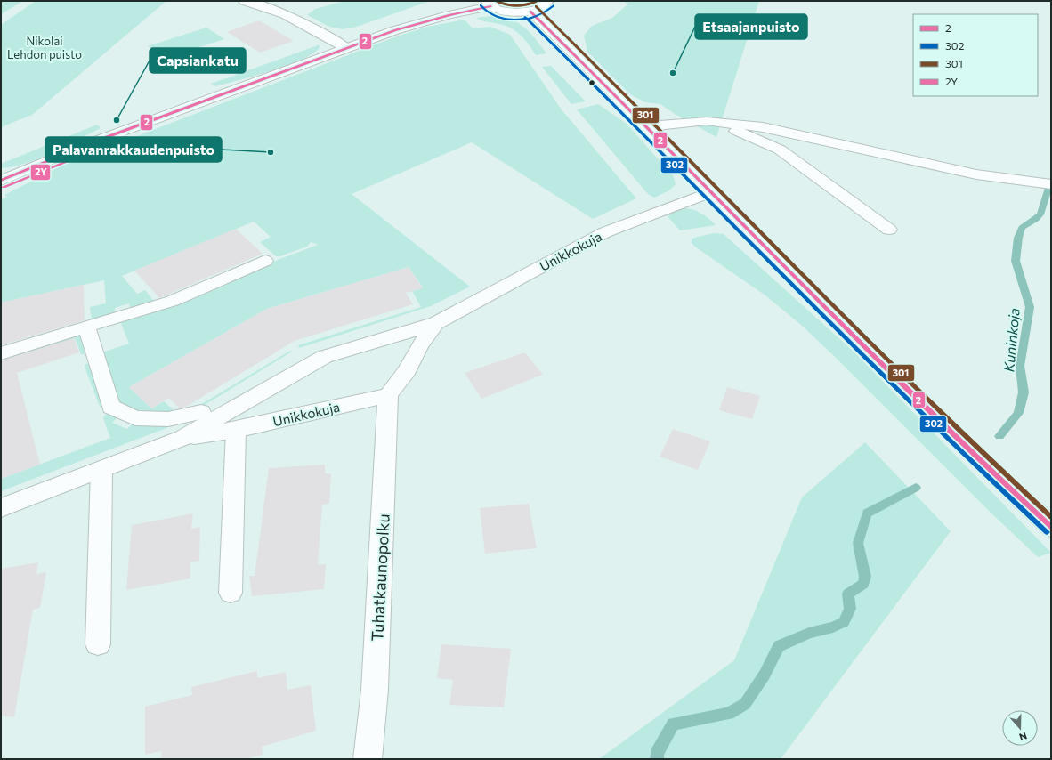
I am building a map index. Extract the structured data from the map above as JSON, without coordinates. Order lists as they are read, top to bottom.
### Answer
{
  "streets": {
    "street": ["Unikkokuja", "Tuhatkaunopolku"]
  },
  "crossings": [
    ["Unikkokuja", "Tuhatkaunopolku"]
  ],
  "water": ["Kuninkoja"],
  "parks": ["Nikolai Lehdon puisto"],
  "places": ["Etsaajanpuisto", "Capsiankatu", "Palavanrakkaudenpuisto"],
  "lines": [
    "transit line 301",
    "transit line 302",
    "transit line 2",
    "transit line 2Y"
  ],
  "legend": [
    "2",
    "302",
    "301",
    "2Y"
  ],
  "north": "bottom"
}
